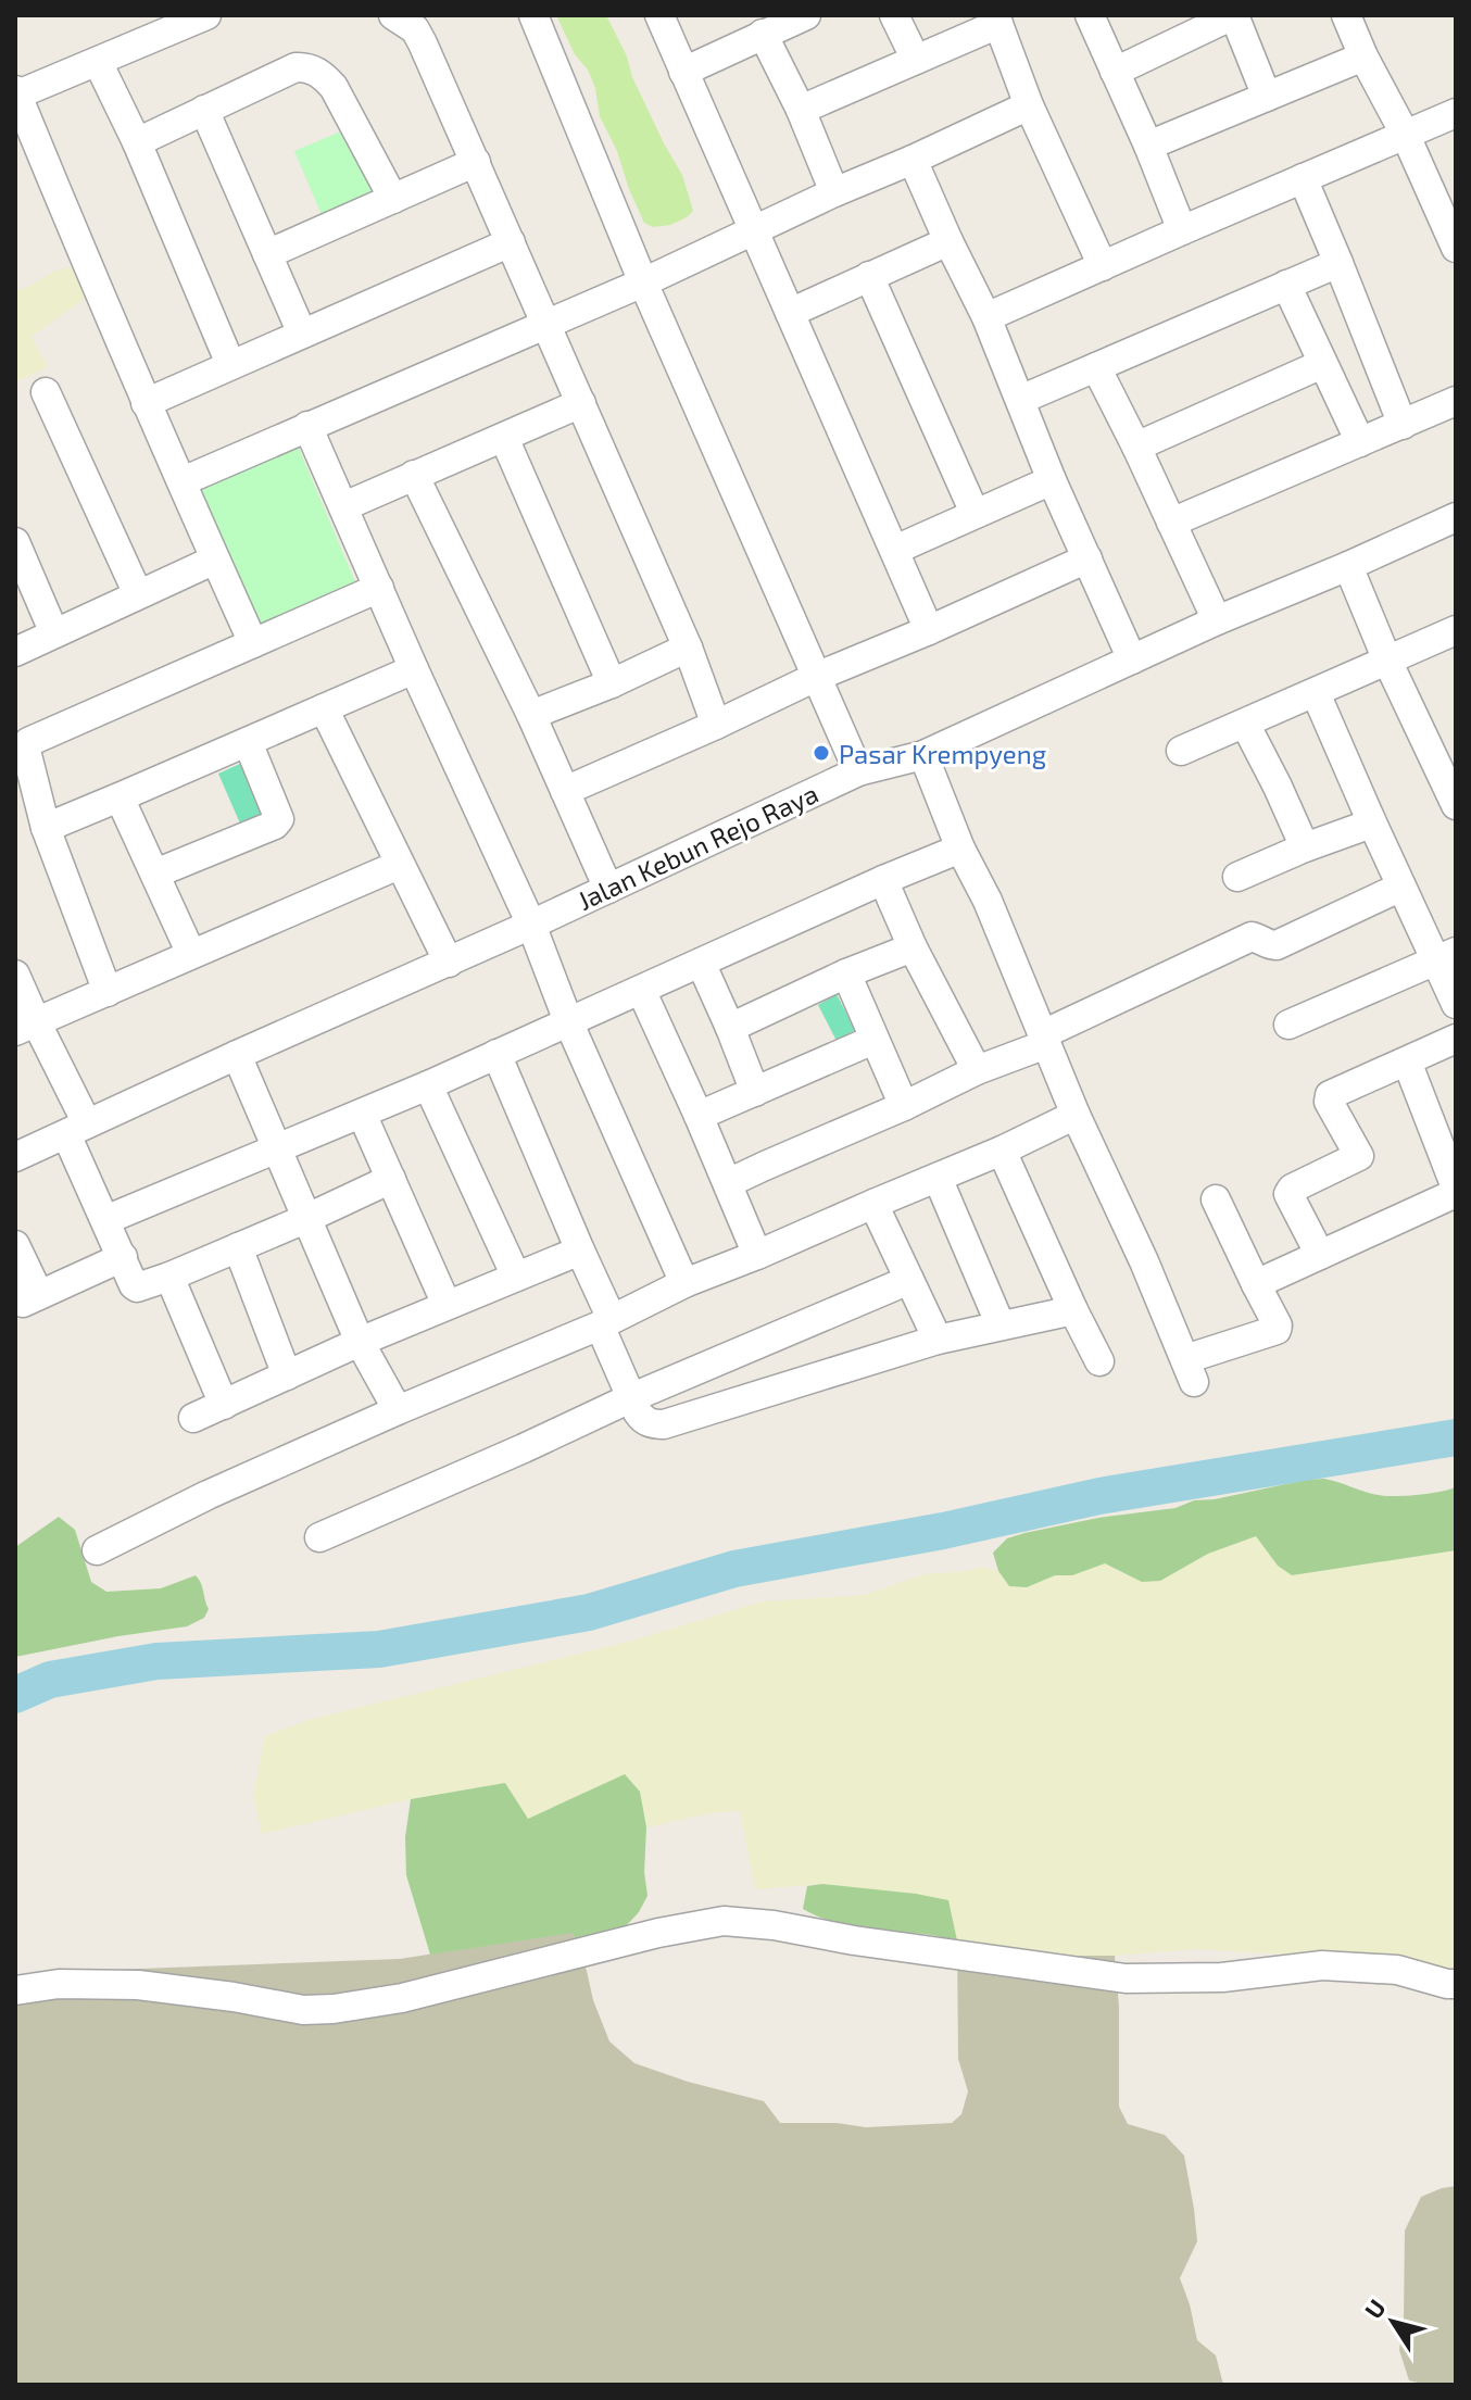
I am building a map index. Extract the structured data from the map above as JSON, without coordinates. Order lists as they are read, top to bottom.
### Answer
{
  "streets": {
    "street": ["Jalan Kebun Rejo Raya"]
  },
  "places": ["Pasar Krempyeng"],
  "north": "top left"
}
